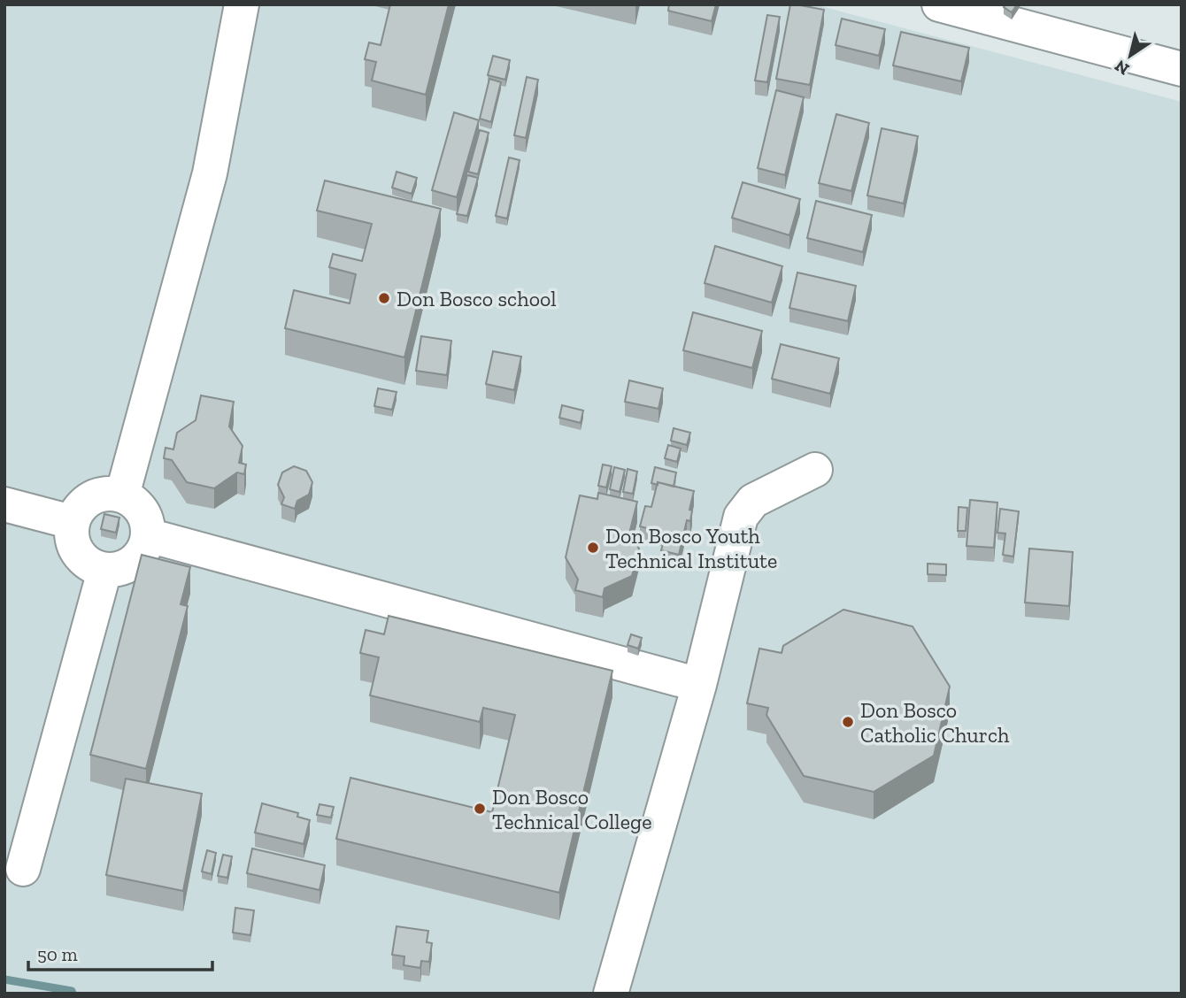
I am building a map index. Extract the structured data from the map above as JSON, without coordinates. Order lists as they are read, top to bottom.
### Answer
{
  "places": [
    "Don Bosco school",
    "Don Bosco Youth Technical Institute",
    "Don Bosco Catholic Church",
    "Don Bosco Technical College"
  ],
  "scale_bar": "50 m",
  "north": "bottom left"
}
